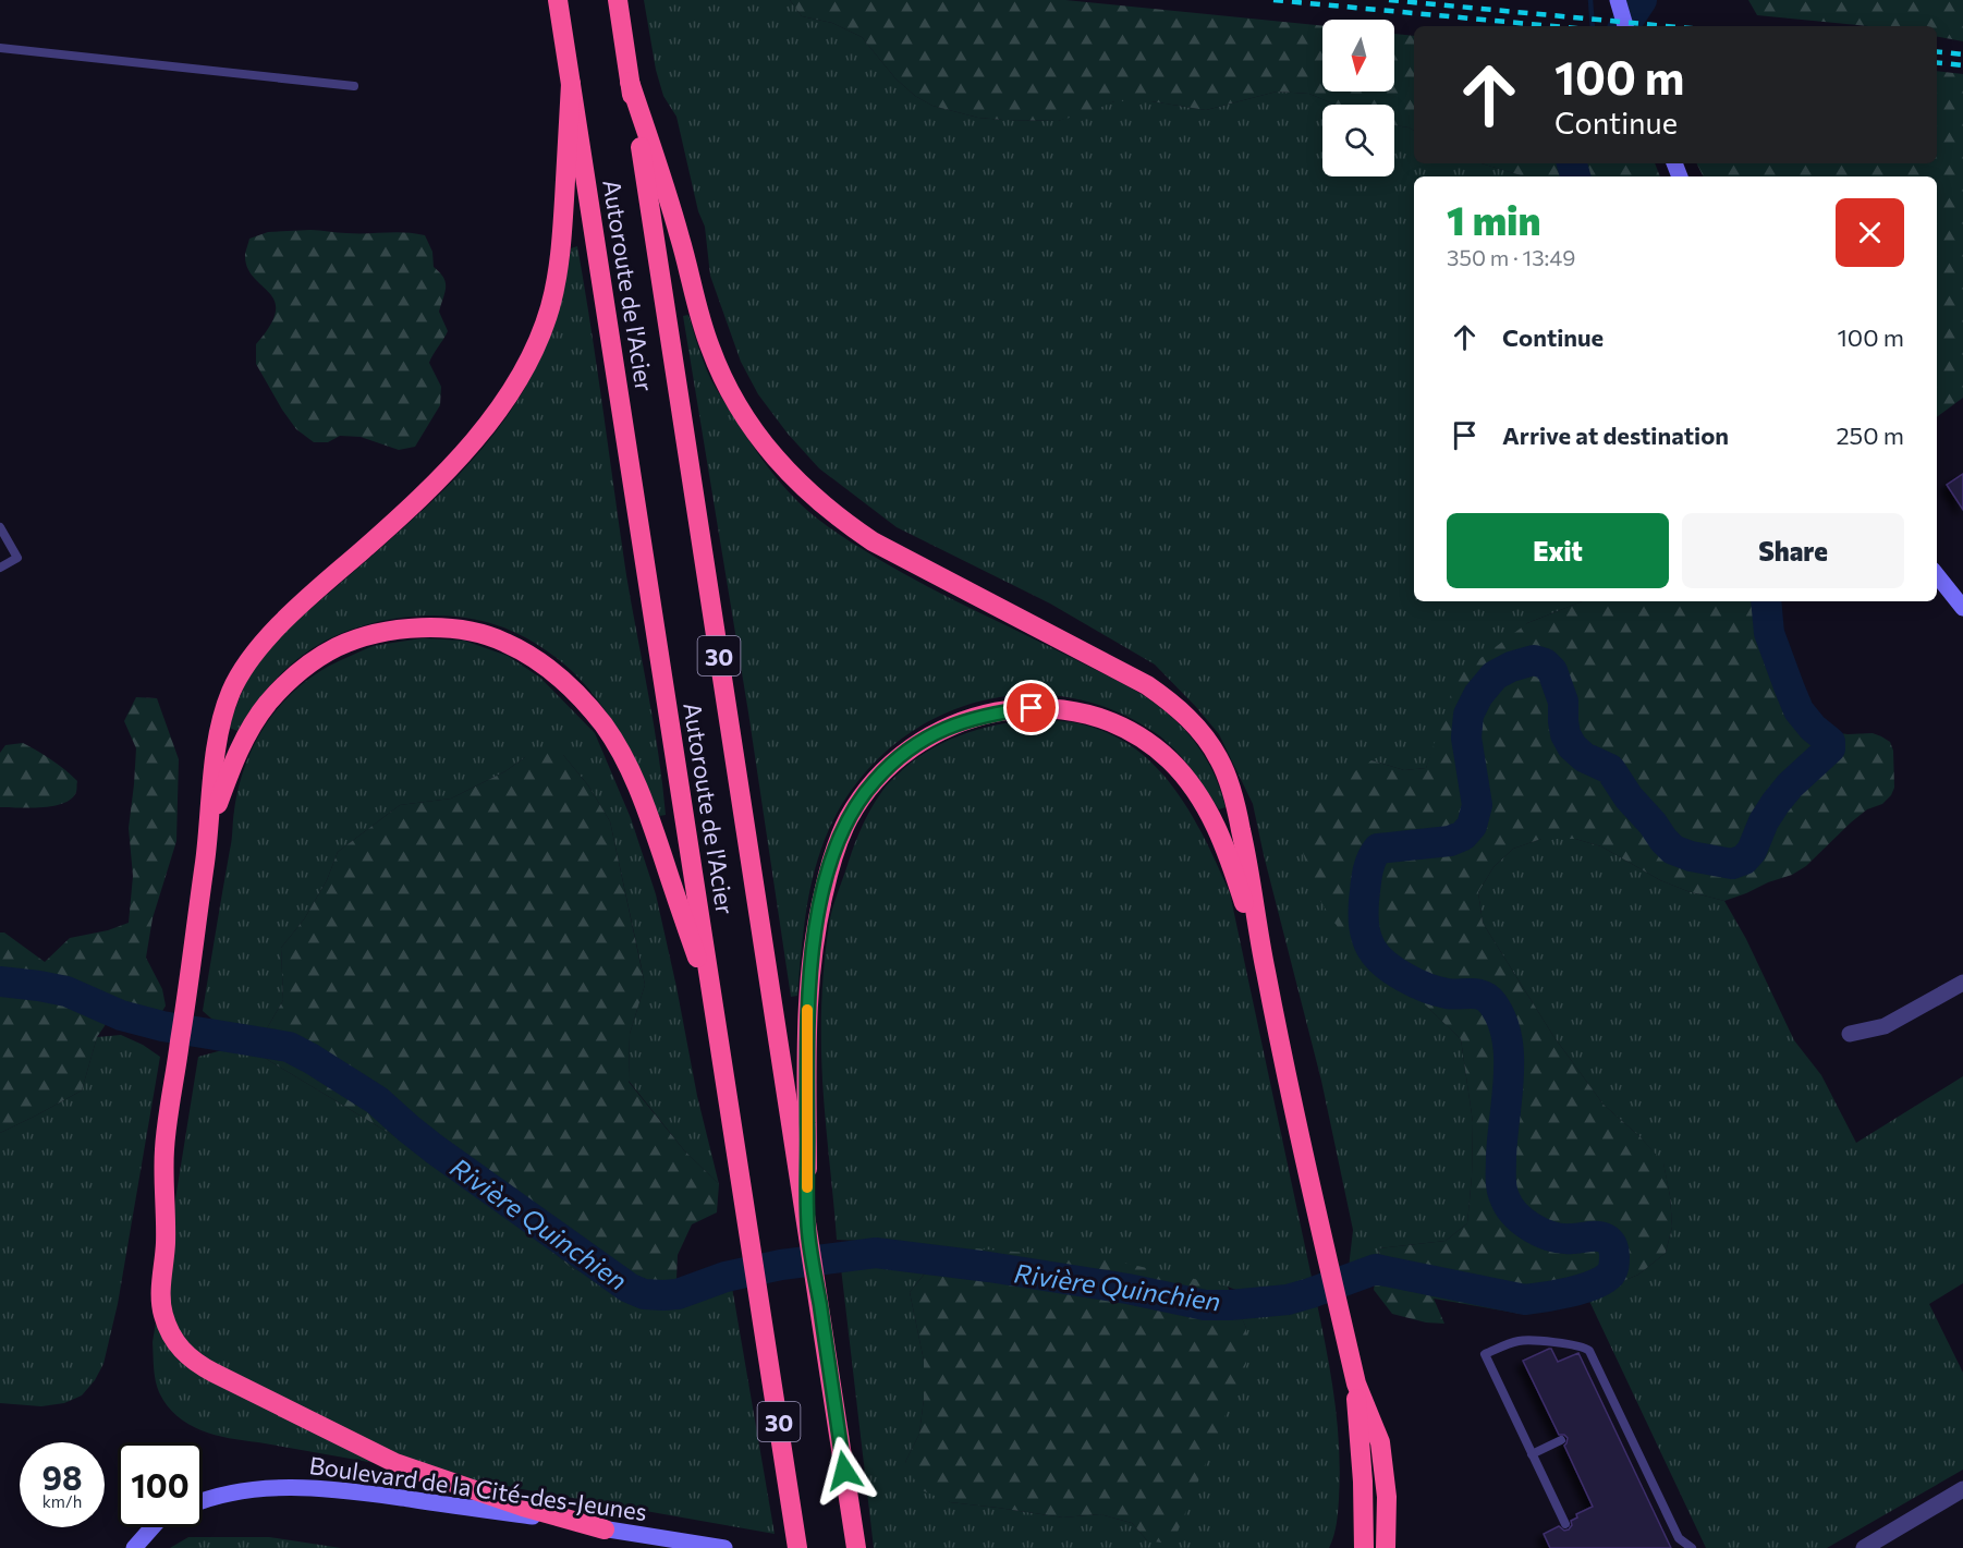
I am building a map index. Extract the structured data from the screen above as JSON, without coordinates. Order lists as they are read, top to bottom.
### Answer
{
  "streets": {
    "highway": ["Autoroute de l'Acier", "30"],
    "main road": ["Boulevard de la Cité-des-Jeunes"]
  },
  "water": ["Rivière Quinchien"],
  "north": "bottom",
  "page": {
    "turn": ["100 m", "Continue"],
    "heading": ["1 min", "350 m · 13:49"],
    "list": [
      {
        "name": "Continue",
        "value": "100 m"
      },
      {
        "name": "Arrive at destination",
        "value": "250 m"
      }
    ],
    "buttons": ["Exit", "Share"],
    "speed": "98 km/h",
    "limit": "100"
  }
}
